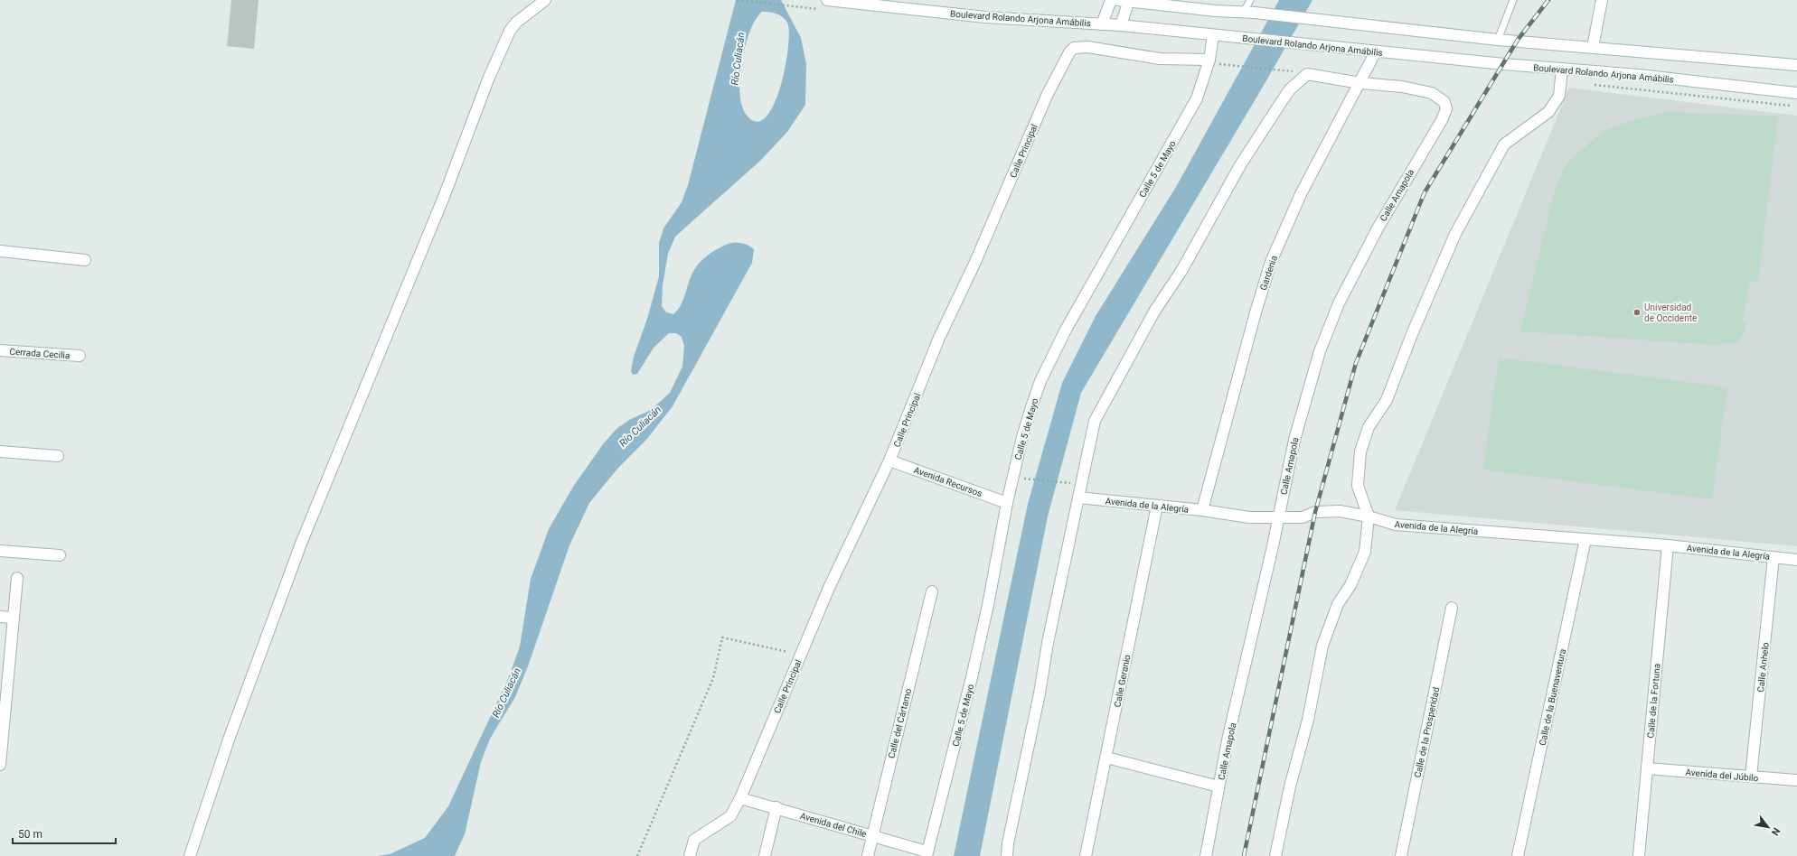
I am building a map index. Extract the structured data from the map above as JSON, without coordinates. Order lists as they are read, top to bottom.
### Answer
{
  "streets": {
    "street": [
      "Boulevard Rolando Arjona Amábilis",
      "Calle Principal",
      "Calle 5 de Mayo",
      "Calle Amapola",
      "Gardenia",
      "Cerrada Cecilia",
      "Avenida Recursos",
      "Avenida de la Alegría",
      "Calle Anhelo",
      "Calle Geranio",
      "Calle de la Buenaventura",
      "Calle de la Fortuna",
      "Calle del Cártamo",
      "Calle de la Prosperidad",
      "Avenida del Júbilo",
      "Avenida del Chile"
    ]
  },
  "crossings": [
    ["Boulevard Rolando Arjona Amábilis", "Calle 5 de Mayo"],
    ["Boulevard Rolando Arjona Amábilis", "Gardenia"],
    ["Calle Principal", "Calle 5 de Mayo"],
    ["Calle Principal", "Avenida Recursos"],
    ["Calle Principal", "Avenida del Chile"],
    ["Calle 5 de Mayo", "Avenida Recursos"],
    ["Calle 5 de Mayo", "Avenida del Chile"],
    ["Calle Amapola", "Gardenia"],
    ["Calle Amapola", "Avenida de la Alegría"],
    ["Gardenia", "Avenida de la Alegría"],
    ["Avenida de la Alegría", "Calle Anhelo"],
    ["Avenida de la Alegría", "Calle Geranio"],
    ["Avenida de la Alegría", "Calle de la Buenaventura"],
    ["Avenida de la Alegría", "Calle de la Fortuna"],
    ["Calle Anhelo", "Avenida del Júbilo"],
    ["Calle de la Fortuna", "Avenida del Júbilo"],
    ["Calle del Cártamo", "Avenida del Chile"]
  ],
  "water": ["Río Culiacán"],
  "places": ["Universidad de Occidente"],
  "scale_bar": "50 m",
  "north": "bottom right"
}
